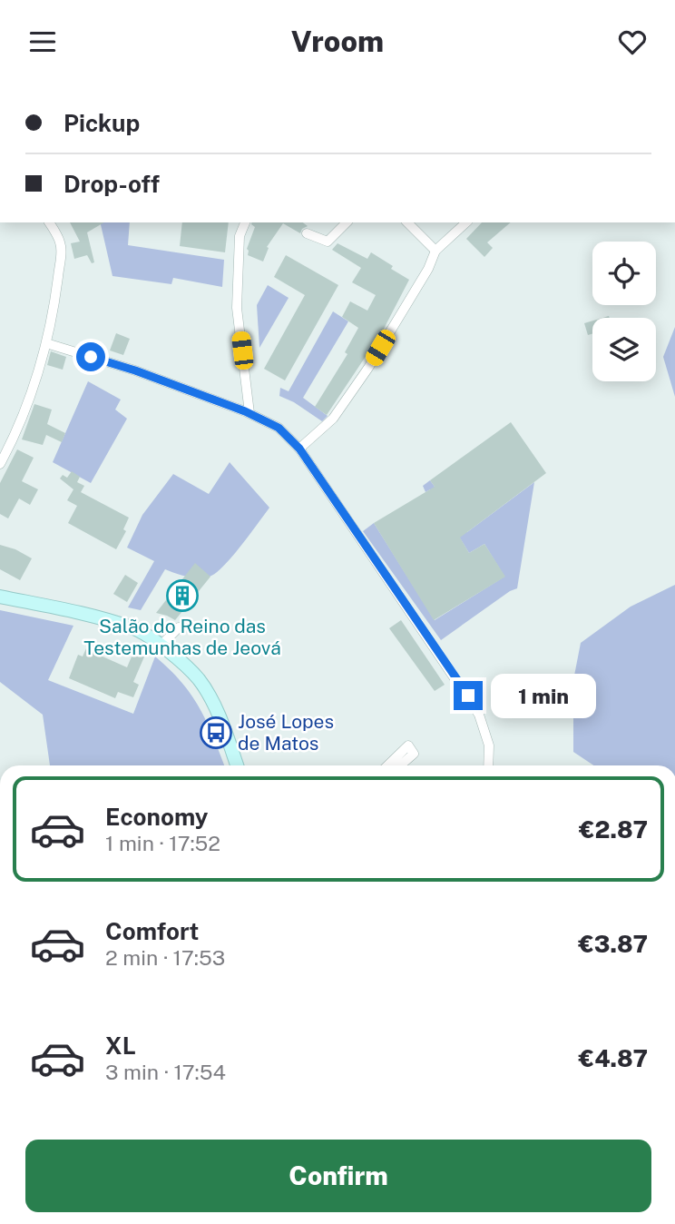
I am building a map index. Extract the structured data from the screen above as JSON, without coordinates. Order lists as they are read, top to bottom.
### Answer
{
  "places": {
    "building": ["Salão do Reino das Testemunhas de Jeová"],
    "bus stop": ["José Lopes de Matos"]
  },
  "page": {
    "header": "Vroom",
    "banner": ["Pickup", "Drop-off"],
    "bubble": "1 min",
    "list": [
      {
        "name": "Economy",
        "note": "1 min · 17:52",
        "value": "€2.87"
      },
      {
        "name": "Comfort",
        "note": "2 min · 17:53",
        "value": "€3.87"
      },
      {
        "name": "XL",
        "note": "3 min · 17:54",
        "value": "€4.87"
      }
    ],
    "buttons": "Confirm"
  }
}
